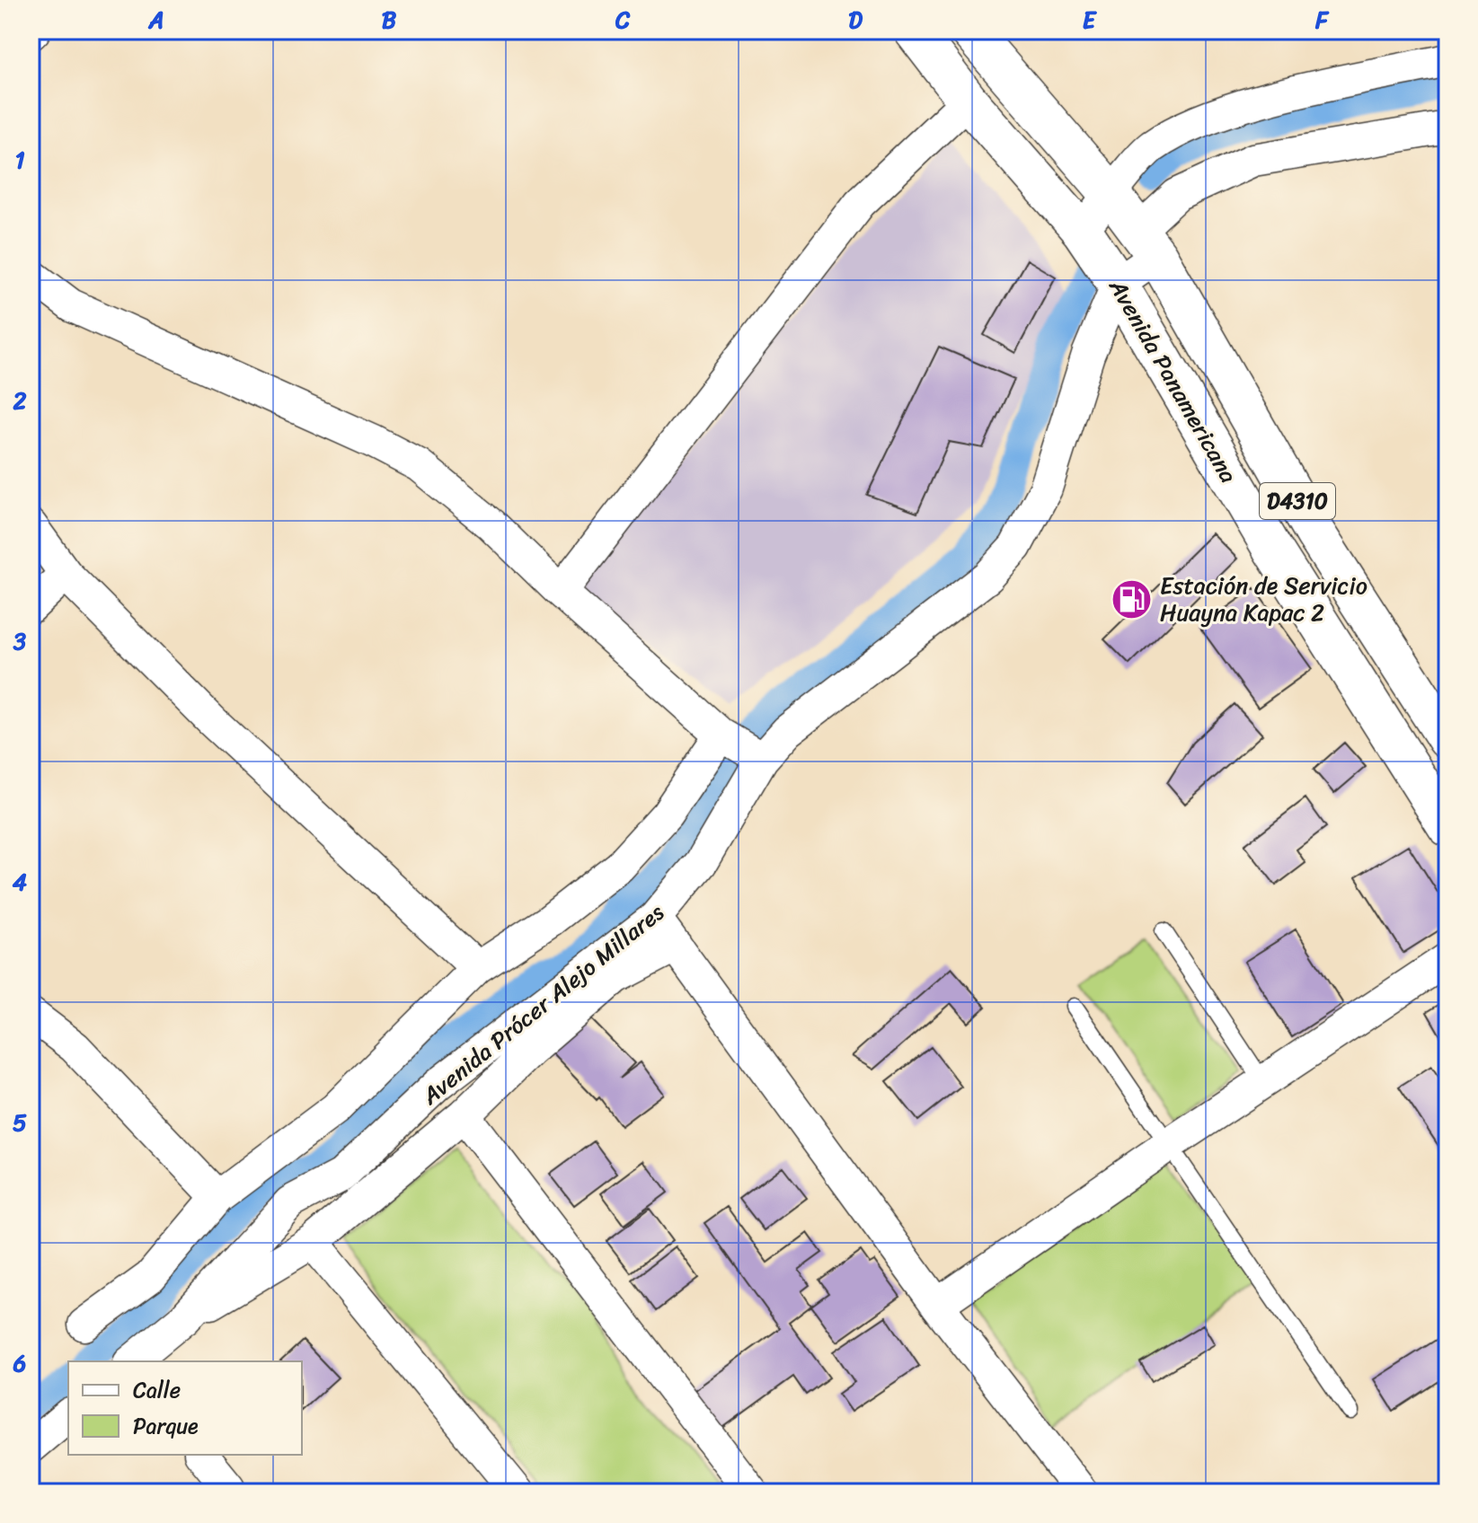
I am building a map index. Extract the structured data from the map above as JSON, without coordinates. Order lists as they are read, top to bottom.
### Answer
{
  "streets": {
    "main road": ["Avenida Panamericana", "D4310"],
    "street": ["Avenida Prócer Alejo Millares"]
  },
  "crossings": [
    ["Avenida Panamericana", "Avenida Prócer Alejo Millares"]
  ],
  "places": {
    "fuel station": ["Estación de Servicio Huayna Kapac 2"]
  },
  "legend": ["Calle", "Parque"],
  "grid": {
    "columns": [
      "A",
      "B",
      "C",
      "D",
      "E",
      "F"
    ],
    "rows": [
      "1",
      "2",
      "3",
      "4",
      "5",
      "6"
    ]
  }
}
